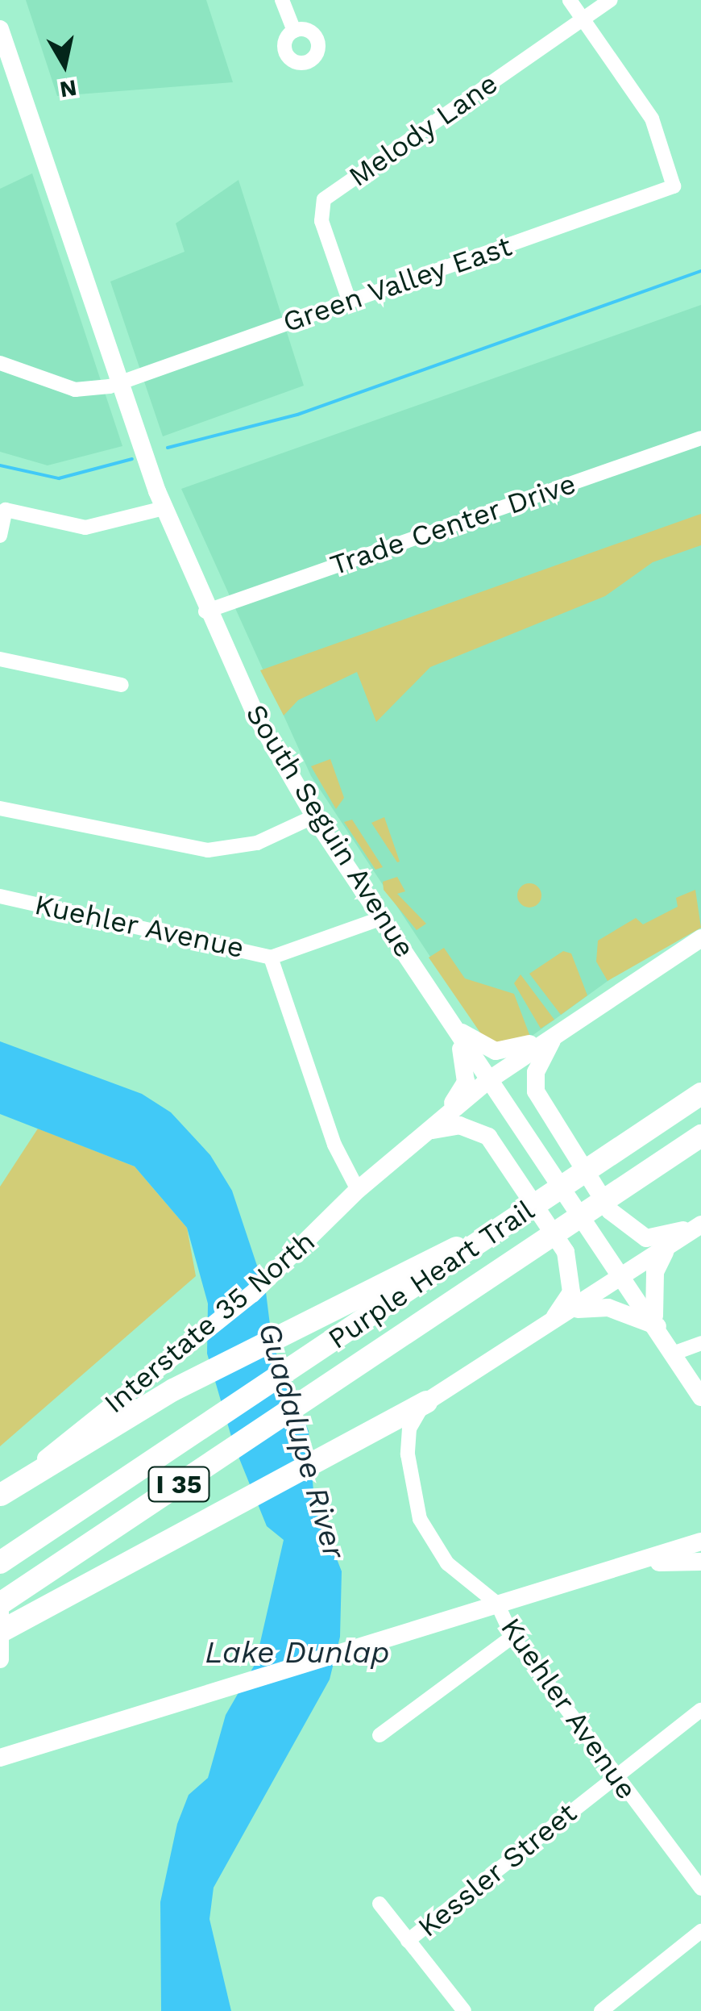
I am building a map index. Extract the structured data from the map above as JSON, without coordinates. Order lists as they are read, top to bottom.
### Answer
{
  "streets": {
    "highway": ["Purple Heart Trail", "I 35"],
    "main road": ["South Seguin Avenue", "Interstate 35 North"],
    "street": [
      "Melody Lane",
      "Green Valley East",
      "Trade Center Drive",
      "Kuehler Avenue",
      "Kessler Street"
    ]
  },
  "crossings": [
    ["Melody Lane", "Green Valley East"],
    ["Green Valley East", "South Seguin Avenue"],
    ["Trade Center Drive", "South Seguin Avenue"],
    ["South Seguin Avenue", "Interstate 35 North"],
    ["Kuehler Avenue", "Interstate 35 North"],
    ["Kuehler Avenue", "Kessler Street"]
  ],
  "water": ["Guadalupe River", "Lake Dunlap"],
  "north": "bottom"
}
